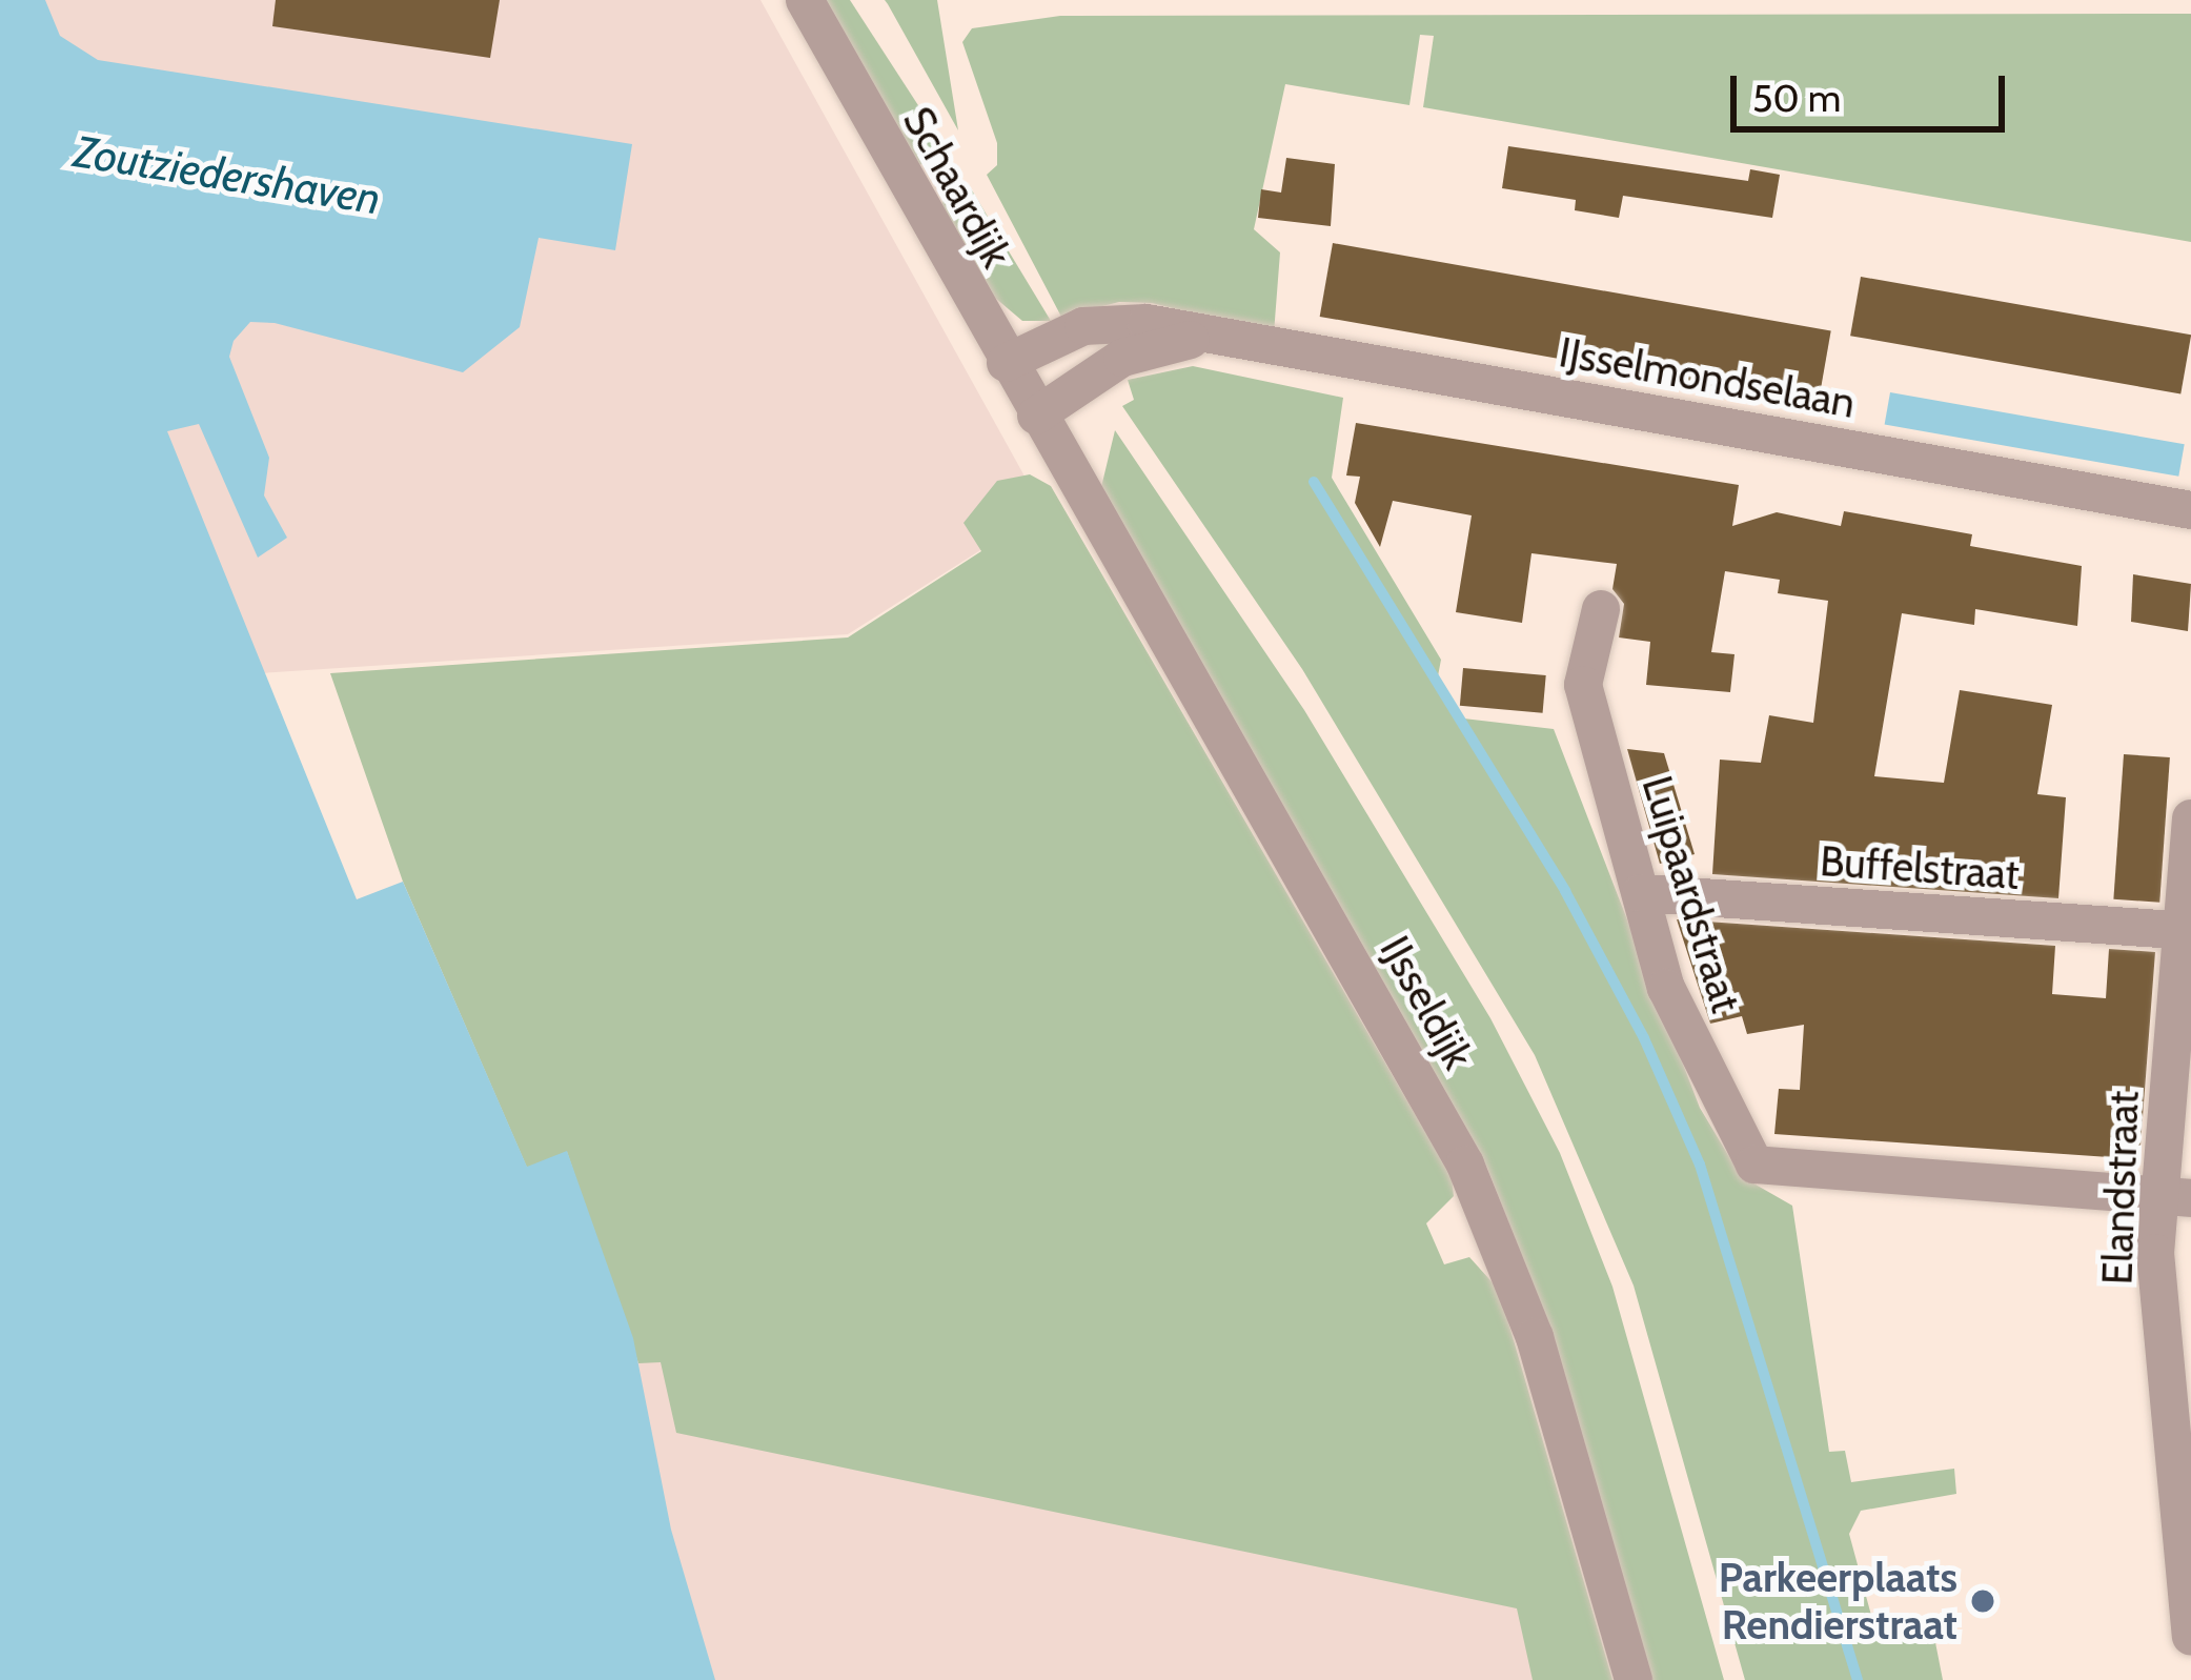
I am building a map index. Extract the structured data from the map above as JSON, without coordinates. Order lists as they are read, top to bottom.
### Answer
{
  "streets": {
    "street": [
      "Schaardijk",
      "IJsselmondselaan",
      "Buffelstraat",
      "Luipaardstraat",
      "IJsseldijk",
      "Elandstraat"
    ]
  },
  "crossings": [
    ["Schaardijk", "IJsselmondselaan"],
    ["Schaardijk", "IJsseldijk"],
    ["IJsselmondselaan", "IJsseldijk"],
    ["Buffelstraat", "Luipaardstraat"],
    ["Buffelstraat", "Elandstraat"],
    ["Luipaardstraat", "Elandstraat"]
  ],
  "water": ["Zoutziedershaven"],
  "places": ["Parkeerplaats Rendierstraat"],
  "scale_bar": "50 m"
}
